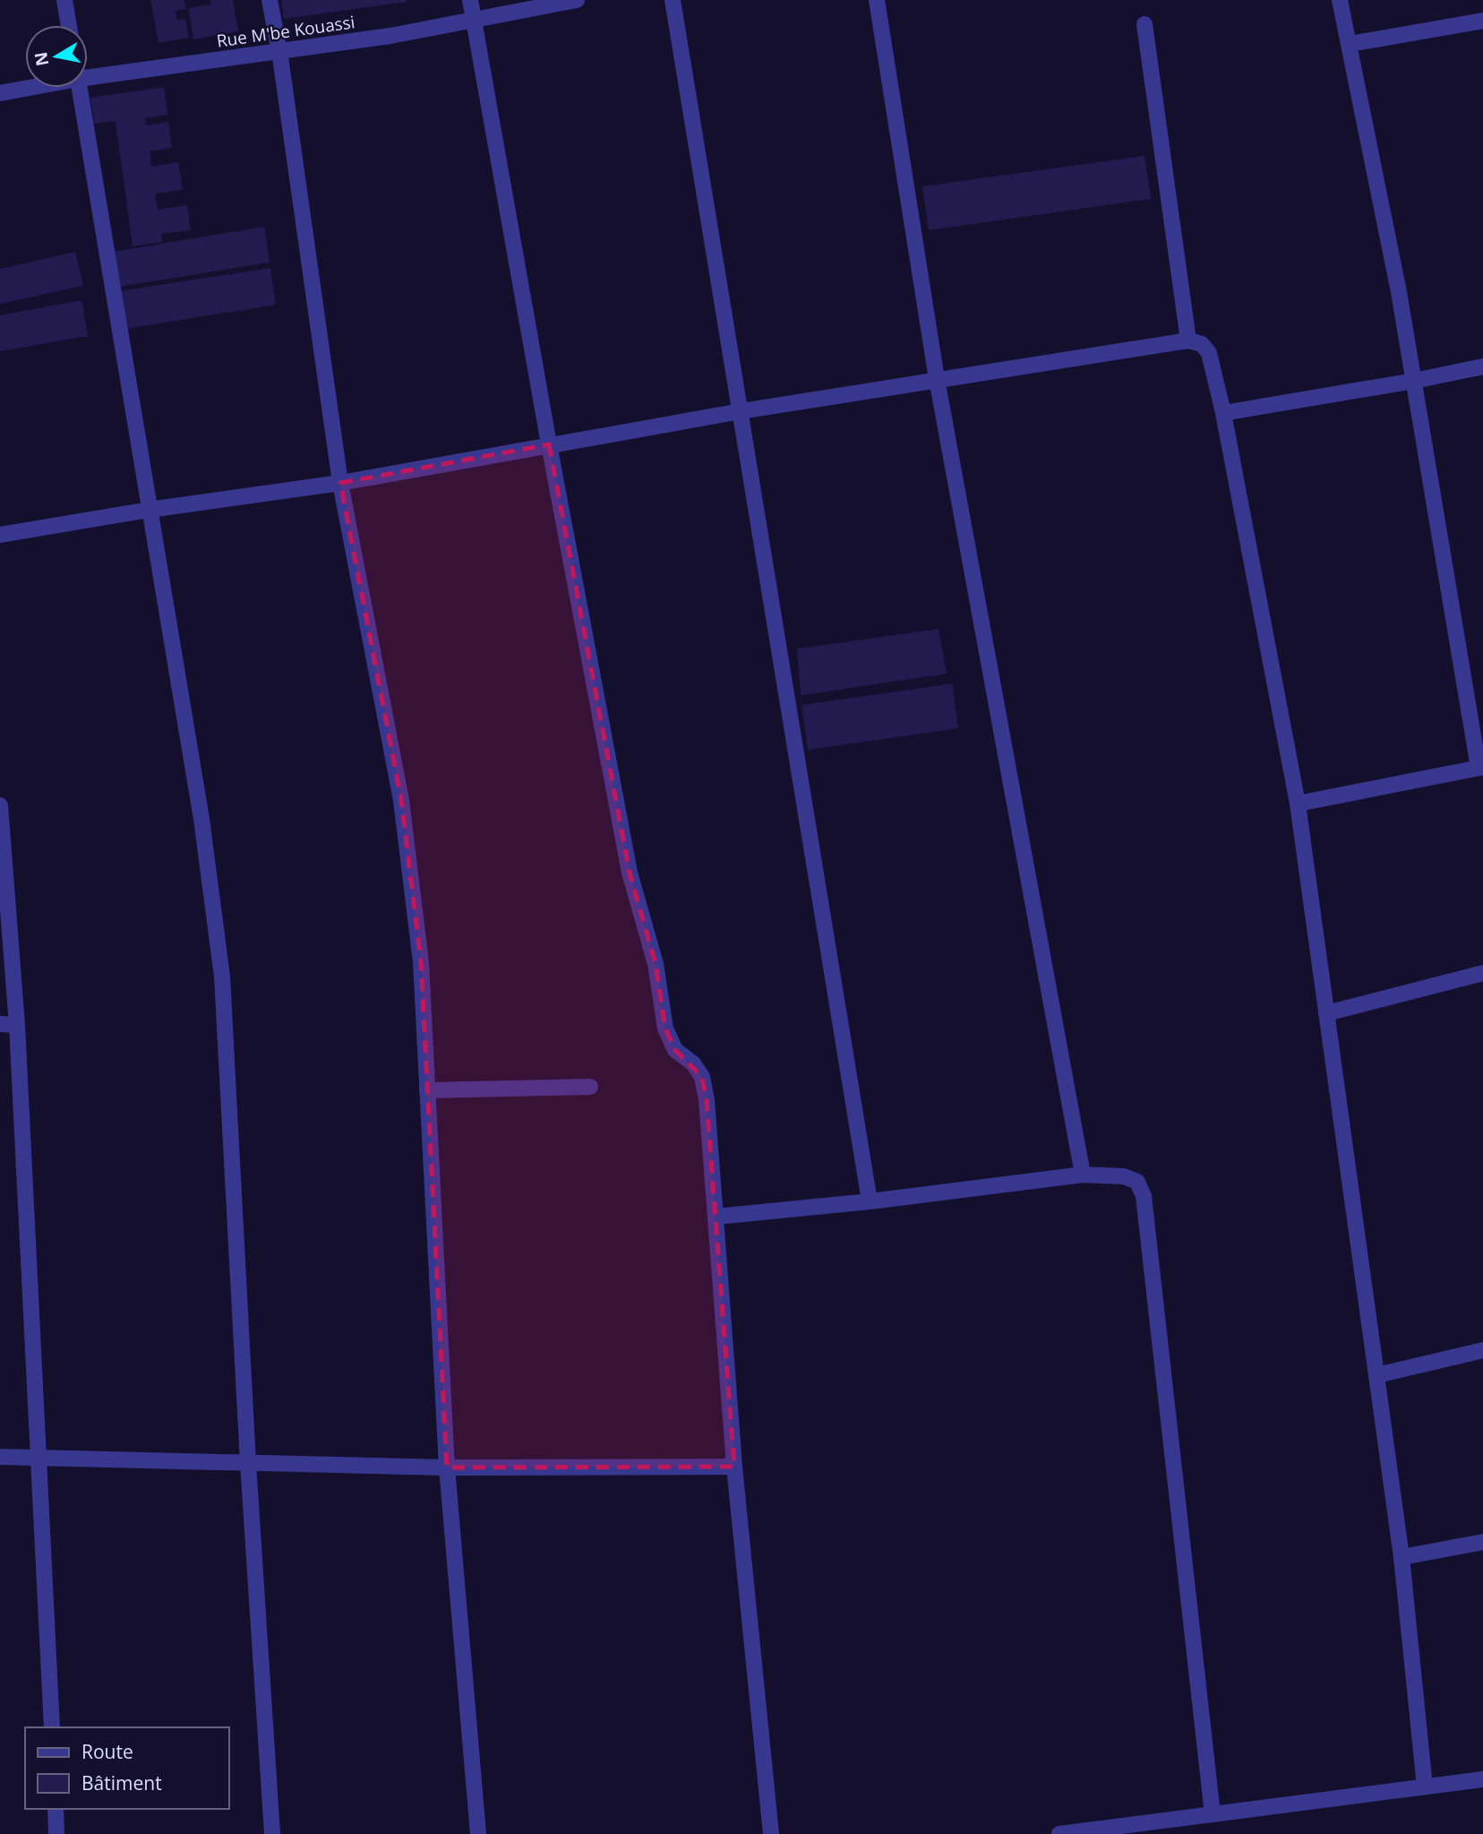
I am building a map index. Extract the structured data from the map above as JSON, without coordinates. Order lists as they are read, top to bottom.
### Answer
{
  "streets": {
    "street": ["Rue M'be Kouassi"]
  },
  "legend": ["Route", "Bâtiment"],
  "north": "left"
}
